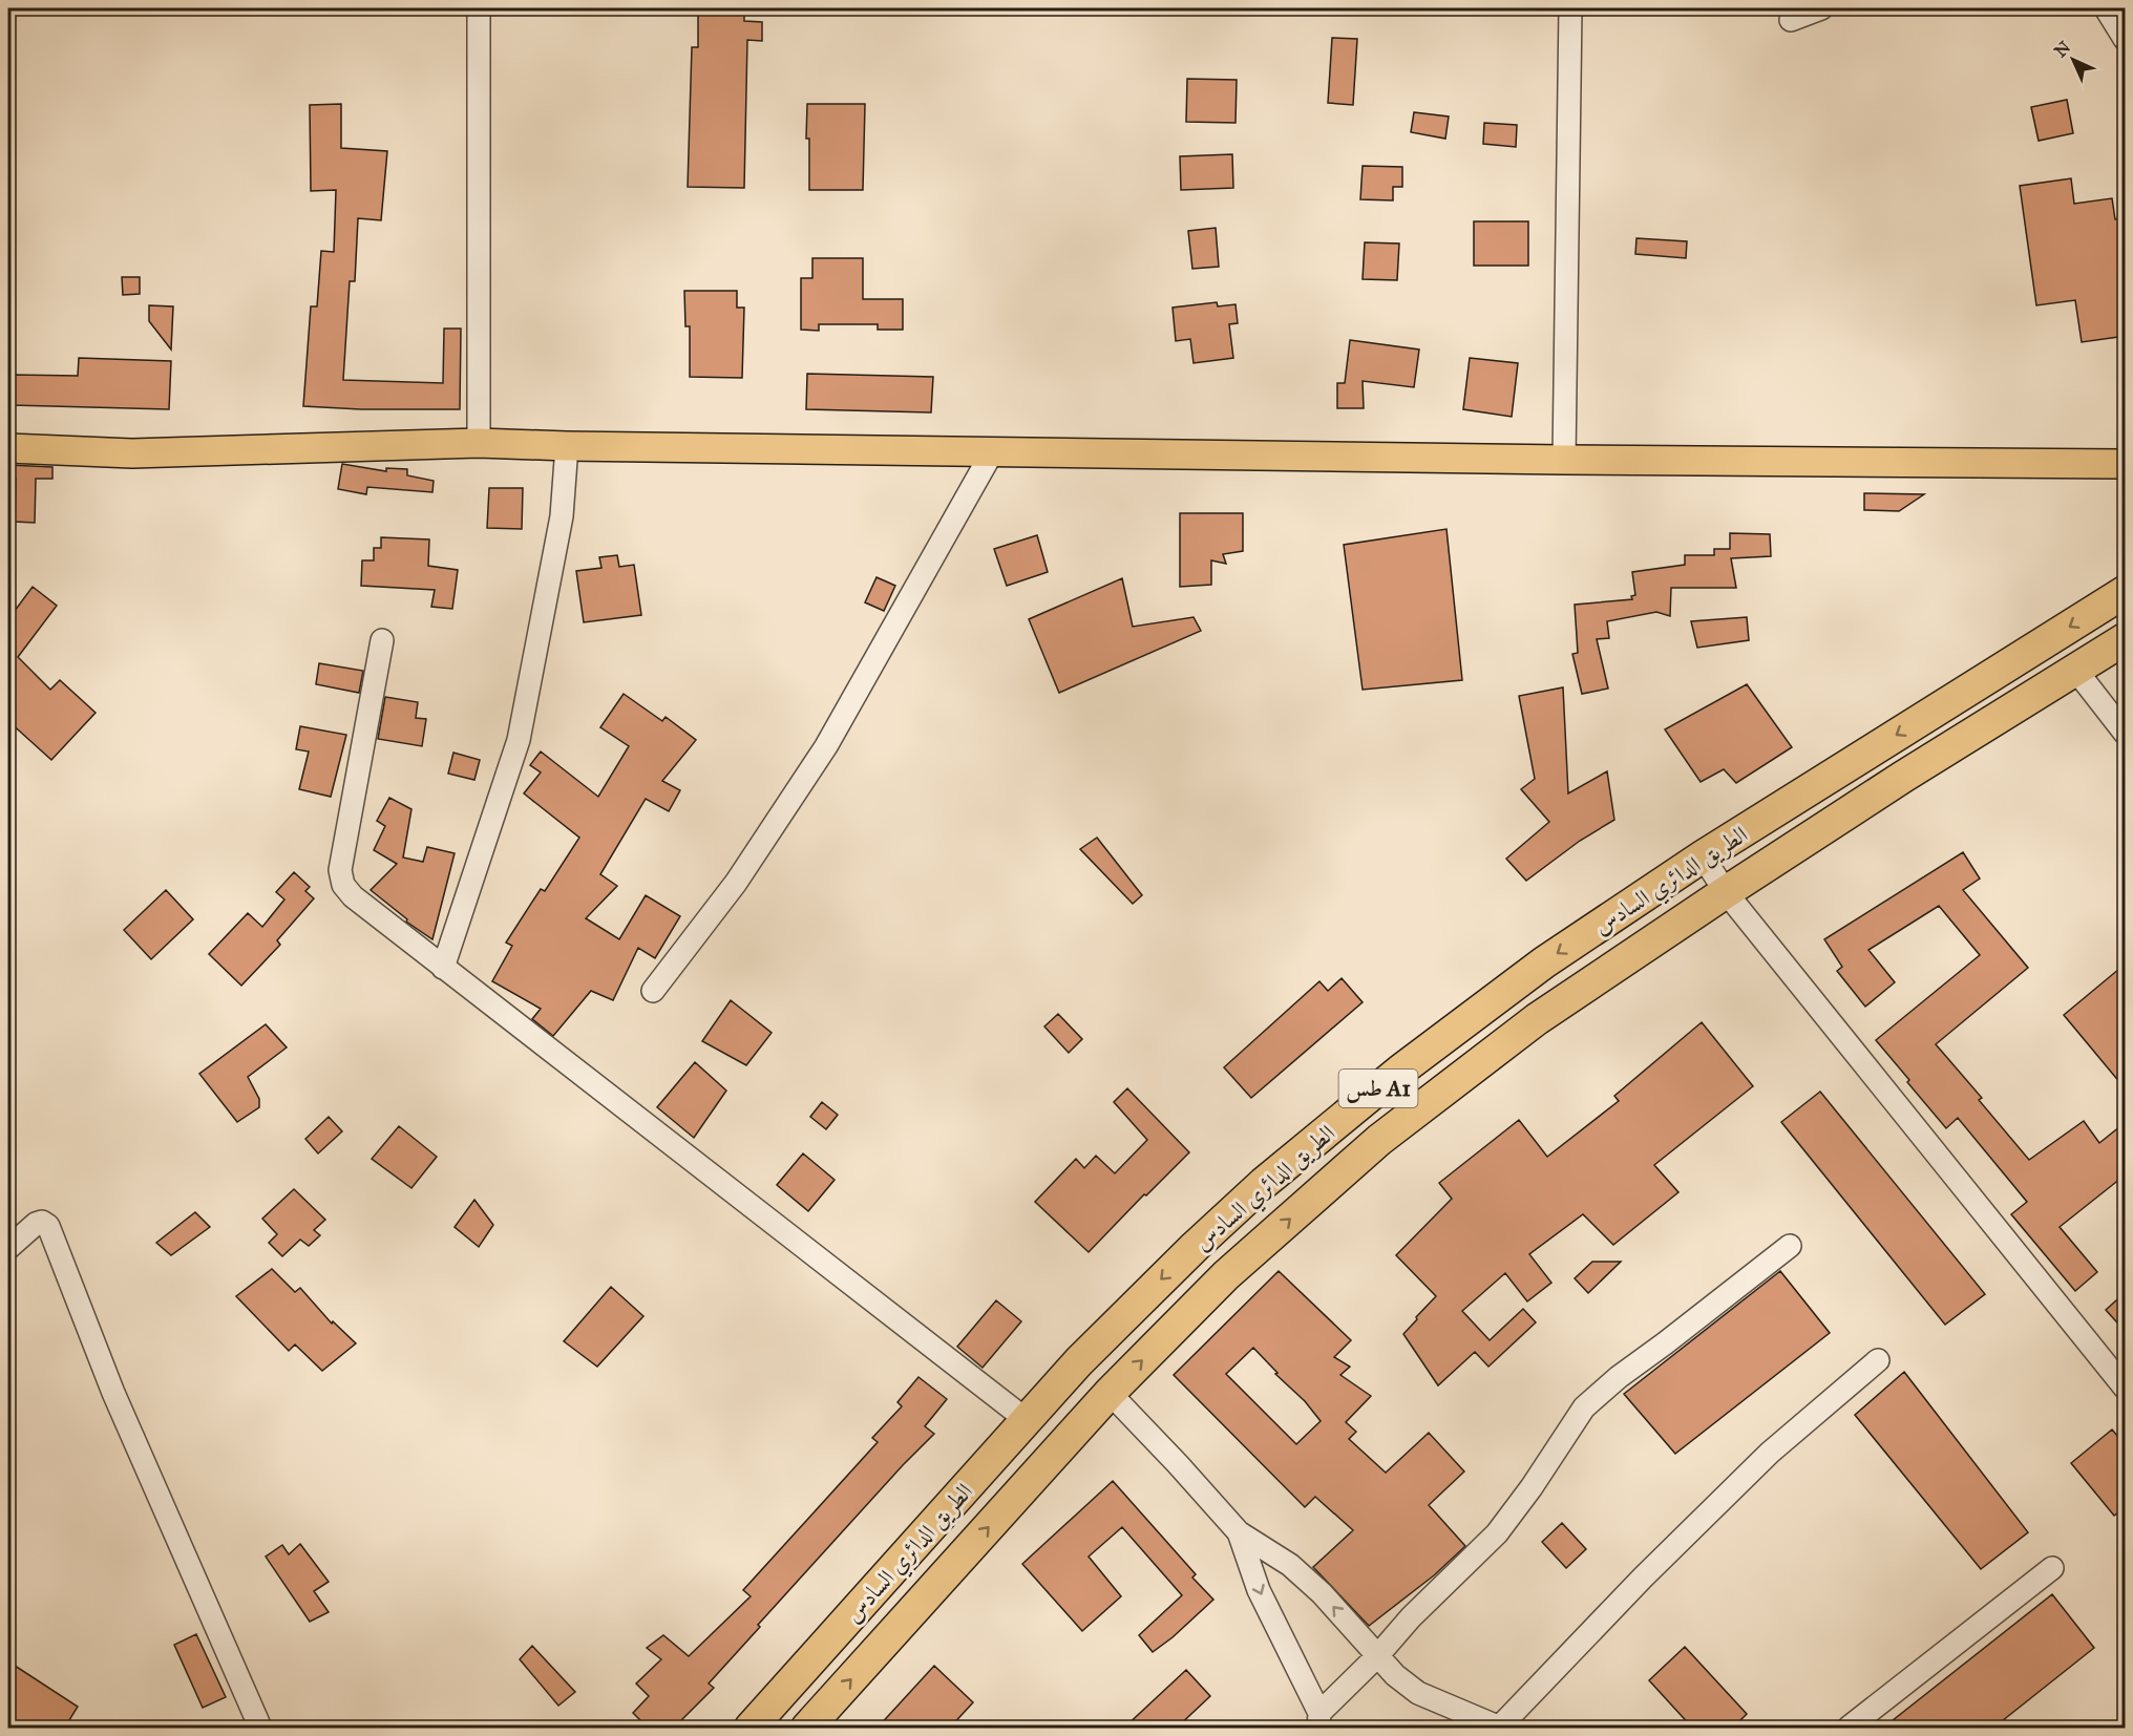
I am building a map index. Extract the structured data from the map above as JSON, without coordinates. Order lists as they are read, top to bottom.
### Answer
{
  "streets": {
    "highway": ["الطريق الدائري السادس", "طس A1"]
  },
  "north": "top left"
}
